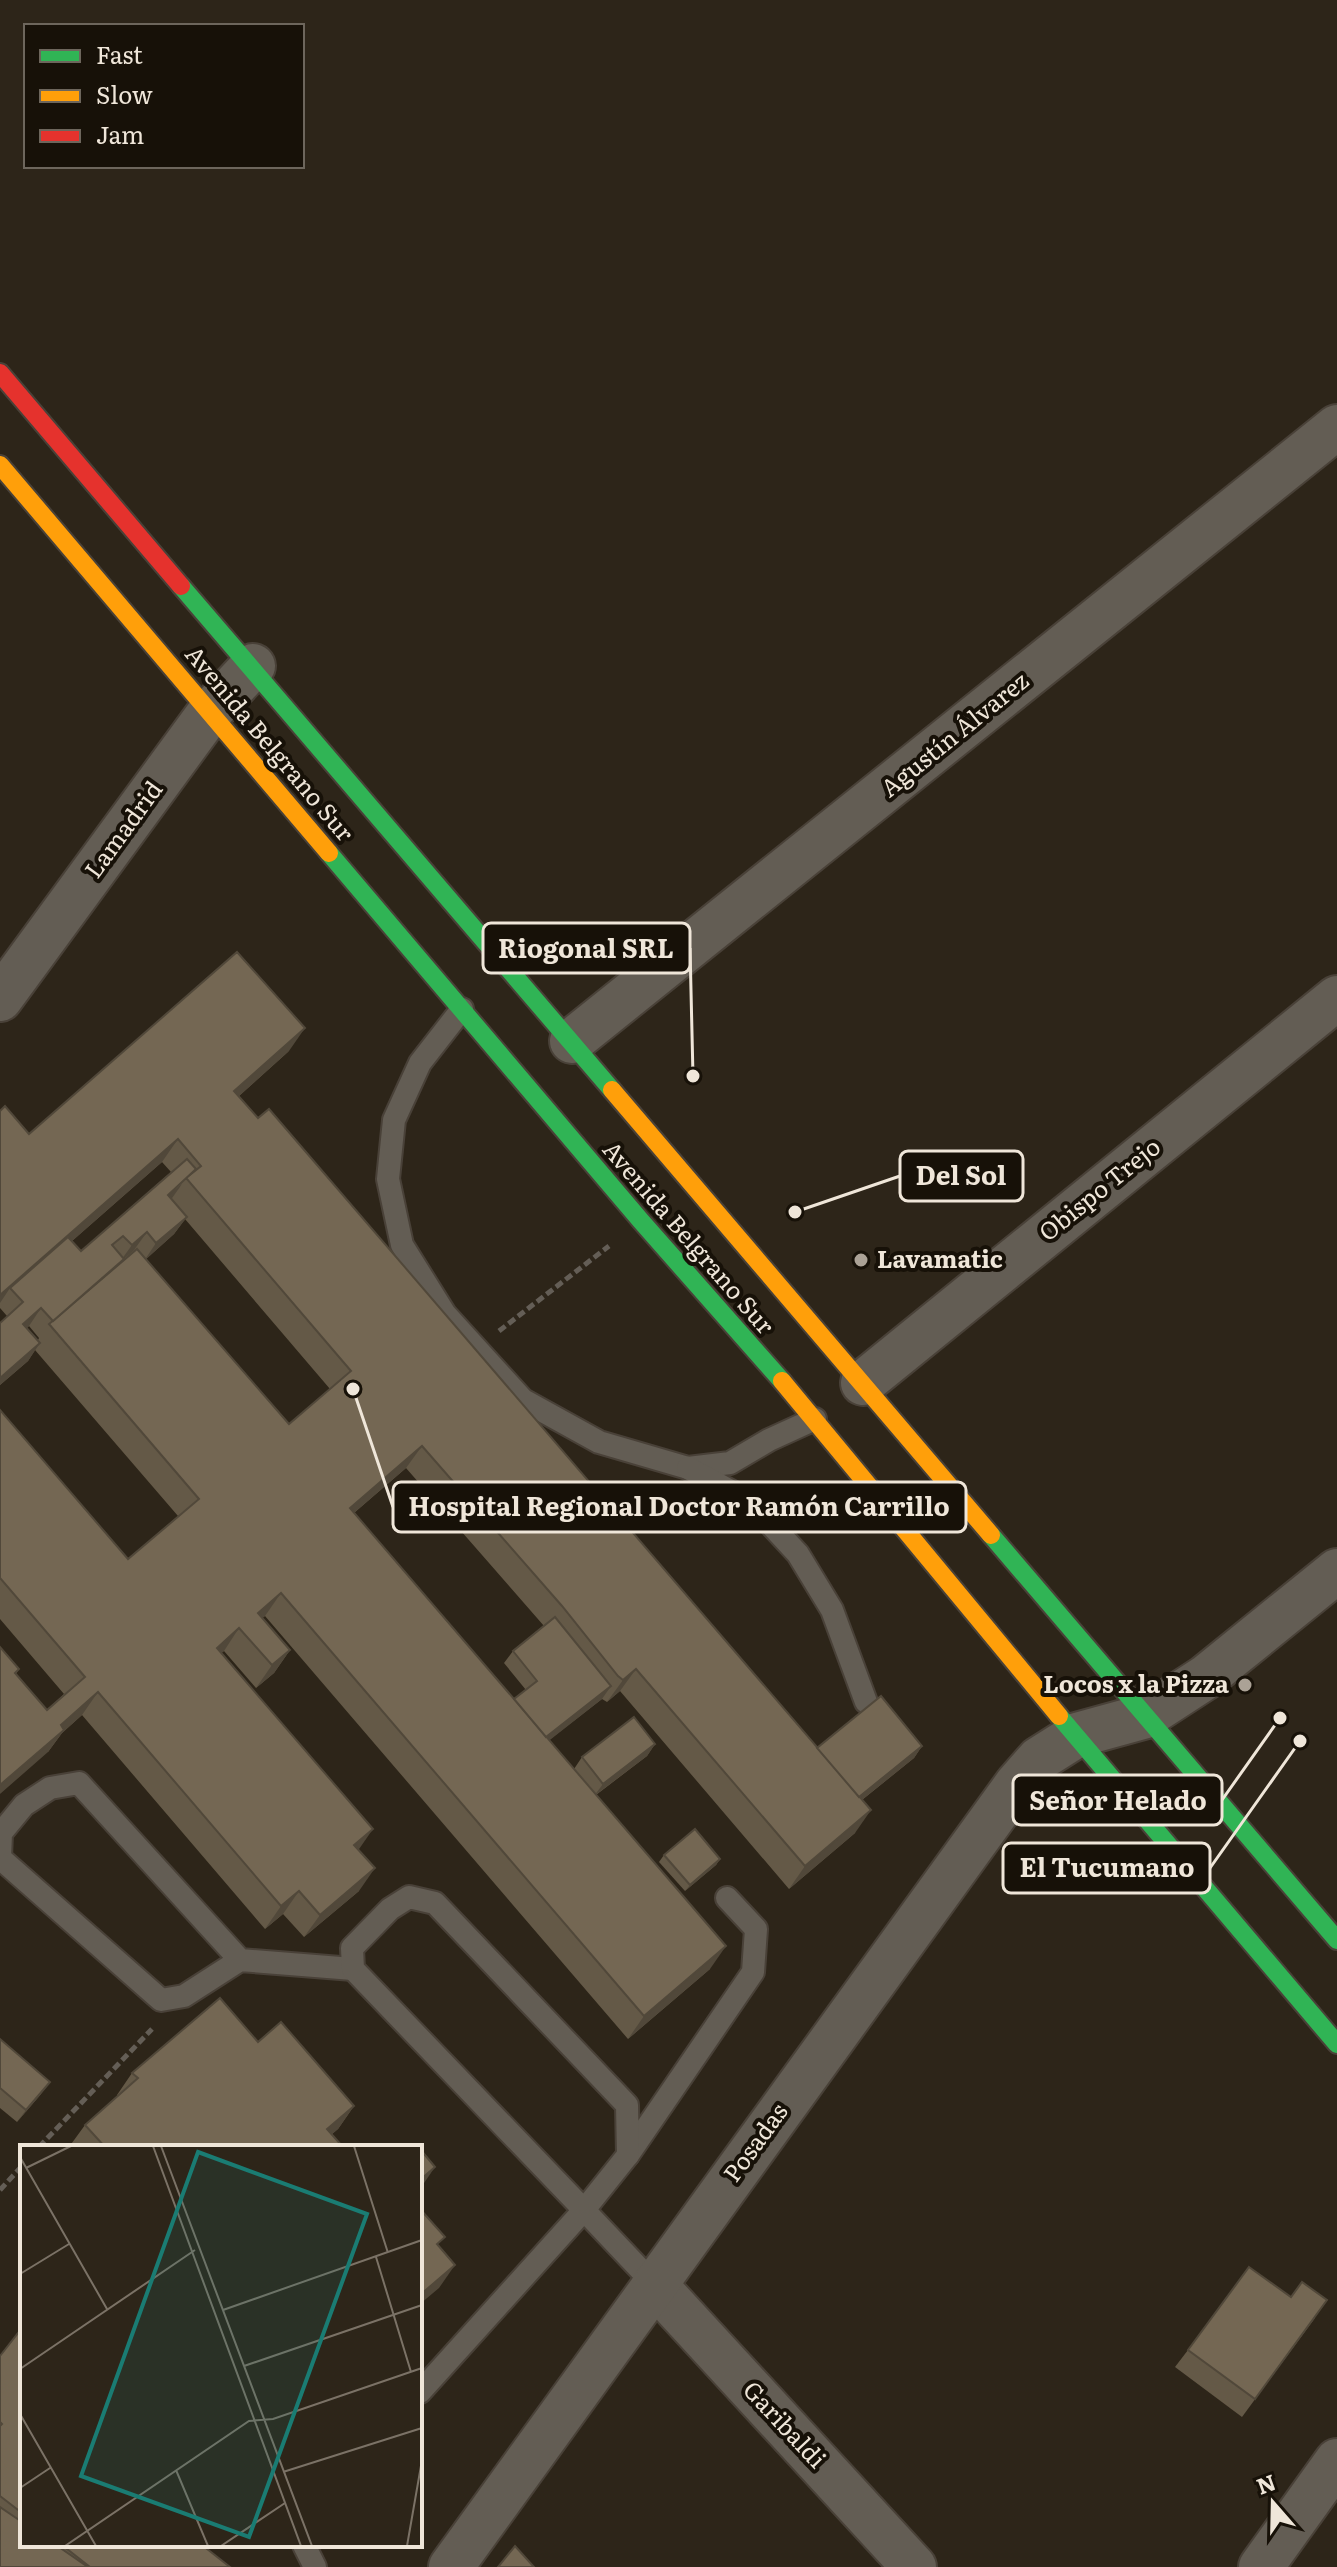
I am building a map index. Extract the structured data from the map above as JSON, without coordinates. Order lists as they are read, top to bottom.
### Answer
{
  "streets": {
    "highway": ["Avenida Belgrano Sur"],
    "street": [
      "Agustín Álvarez",
      "Lamadrid",
      "Obispo Trejo",
      "Posadas",
      "Garibaldi"
    ]
  },
  "crossings": [
    ["Agustín Álvarez", "Avenida Belgrano Sur"],
    ["Avenida Belgrano Sur", "Lamadrid"],
    ["Avenida Belgrano Sur", "Obispo Trejo"],
    ["Avenida Belgrano Sur", "Posadas"],
    ["Posadas", "Garibaldi"]
  ],
  "places": [
    "Riogonal SRL",
    "Del Sol",
    "Lavamatic",
    "Hospital Regional Doctor Ramón Carrillo",
    "Locos x la Pizza",
    "Señor Helado",
    "El Tucumano"
  ],
  "legend": ["Fast", "Slow", "Jam"],
  "north": "top"
}
